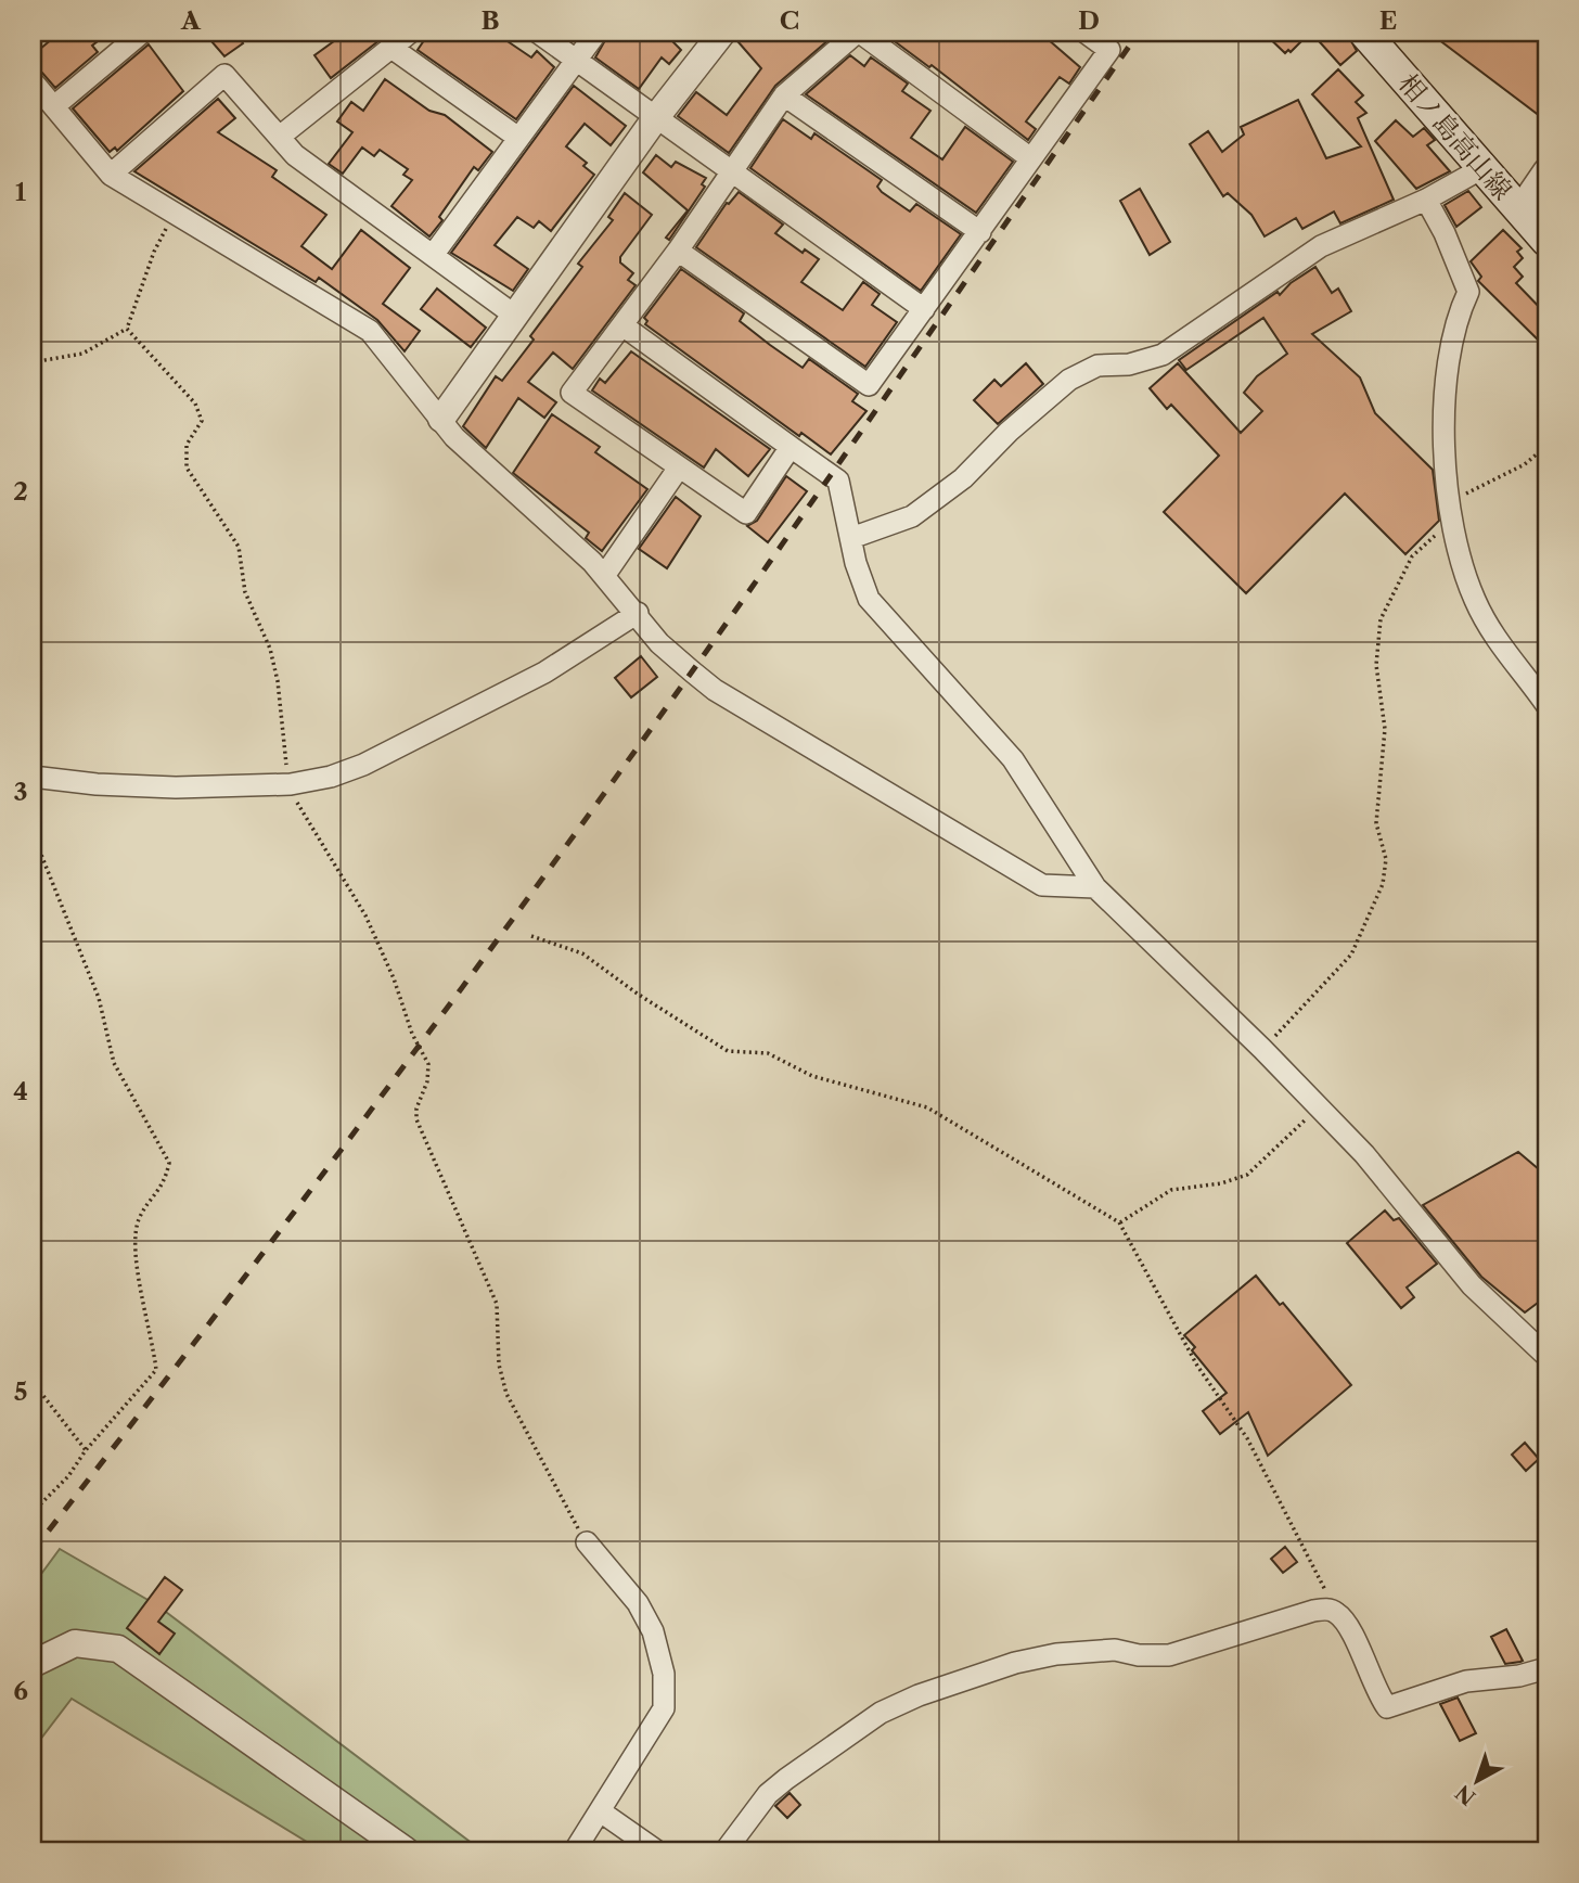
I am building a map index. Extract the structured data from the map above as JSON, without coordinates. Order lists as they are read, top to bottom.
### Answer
{
  "streets": {
    "main road": ["相ノ島高山線"]
  },
  "north": "bottom left",
  "grid": {
    "columns": [
      "A",
      "B",
      "C",
      "D",
      "E"
    ],
    "rows": [
      "1",
      "2",
      "3",
      "4",
      "5",
      "6"
    ]
  }
}
